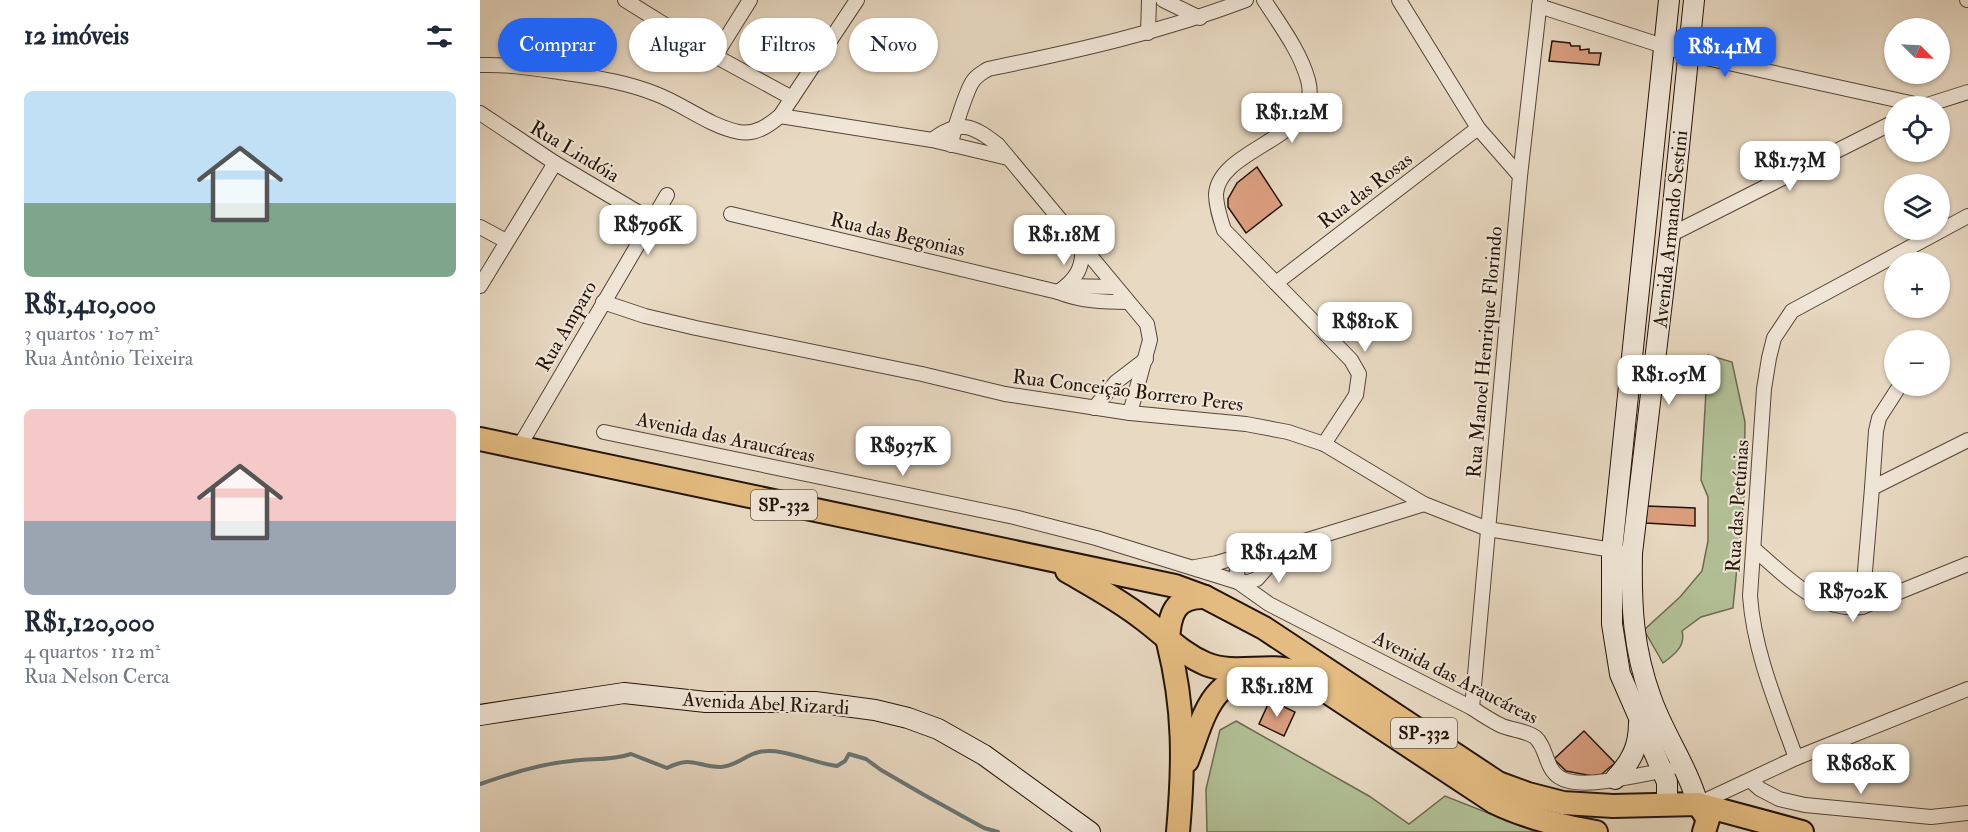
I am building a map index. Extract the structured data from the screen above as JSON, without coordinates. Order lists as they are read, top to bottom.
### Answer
{
  "streets": {
    "main road": ["SP-332"],
    "street": [
      "Rua Lindóia",
      "Rua das Rosas",
      "Avenida Armando Sestini",
      "Rua das Begonias",
      "Rua Amparo",
      "Rua Manoel Henrique Florindo",
      "Rua Conceição Borrero Peres",
      "Avenida das Araucáreas",
      "Rua das Petúnias",
      "Avenida Abel Rizardi"
    ]
  },
  "crossings": [
    ["Rua Lindóia", "Rua Amparo"],
    ["Avenida Armando Sestini", "Rua Conceição Borrero Peres"],
    ["Avenida Armando Sestini", "Avenida das Araucáreas"],
    ["Avenida Armando Sestini", "SP-332"],
    ["Rua Amparo", "Rua Conceição Borrero Peres"],
    ["Rua Amparo", "SP-332"],
    ["Rua Manoel Henrique Florindo", "Rua Conceição Borrero Peres"],
    ["Rua Manoel Henrique Florindo", "Avenida das Araucáreas"]
  ],
  "north": "bottom right",
  "page": {
    "heading": "12 imóveis",
    "map_buttons": ["+", "−"],
    "chip": [
      "Comprar",
      "Alugar",
      "Filtros",
      "Novo"
    ],
    "price": [
      "R$1.41M",
      "R$1.12M",
      "R$1.73M",
      "R$796K",
      "R$1.18M",
      "R$810K",
      "R$1.05M",
      "R$937K",
      "R$1.42M",
      "R$702K",
      "R$1.18M",
      "R$680K"
    ],
    "list": [
      {
        "name": "R$1,410,000",
        "note": "3 quartos · 107 m² · Rua Antônio Teixeira"
      },
      {
        "name": "R$1,120,000",
        "note": "4 quartos · 112 m² · Rua Nelson Cerca"
      }
    ]
  }
}
